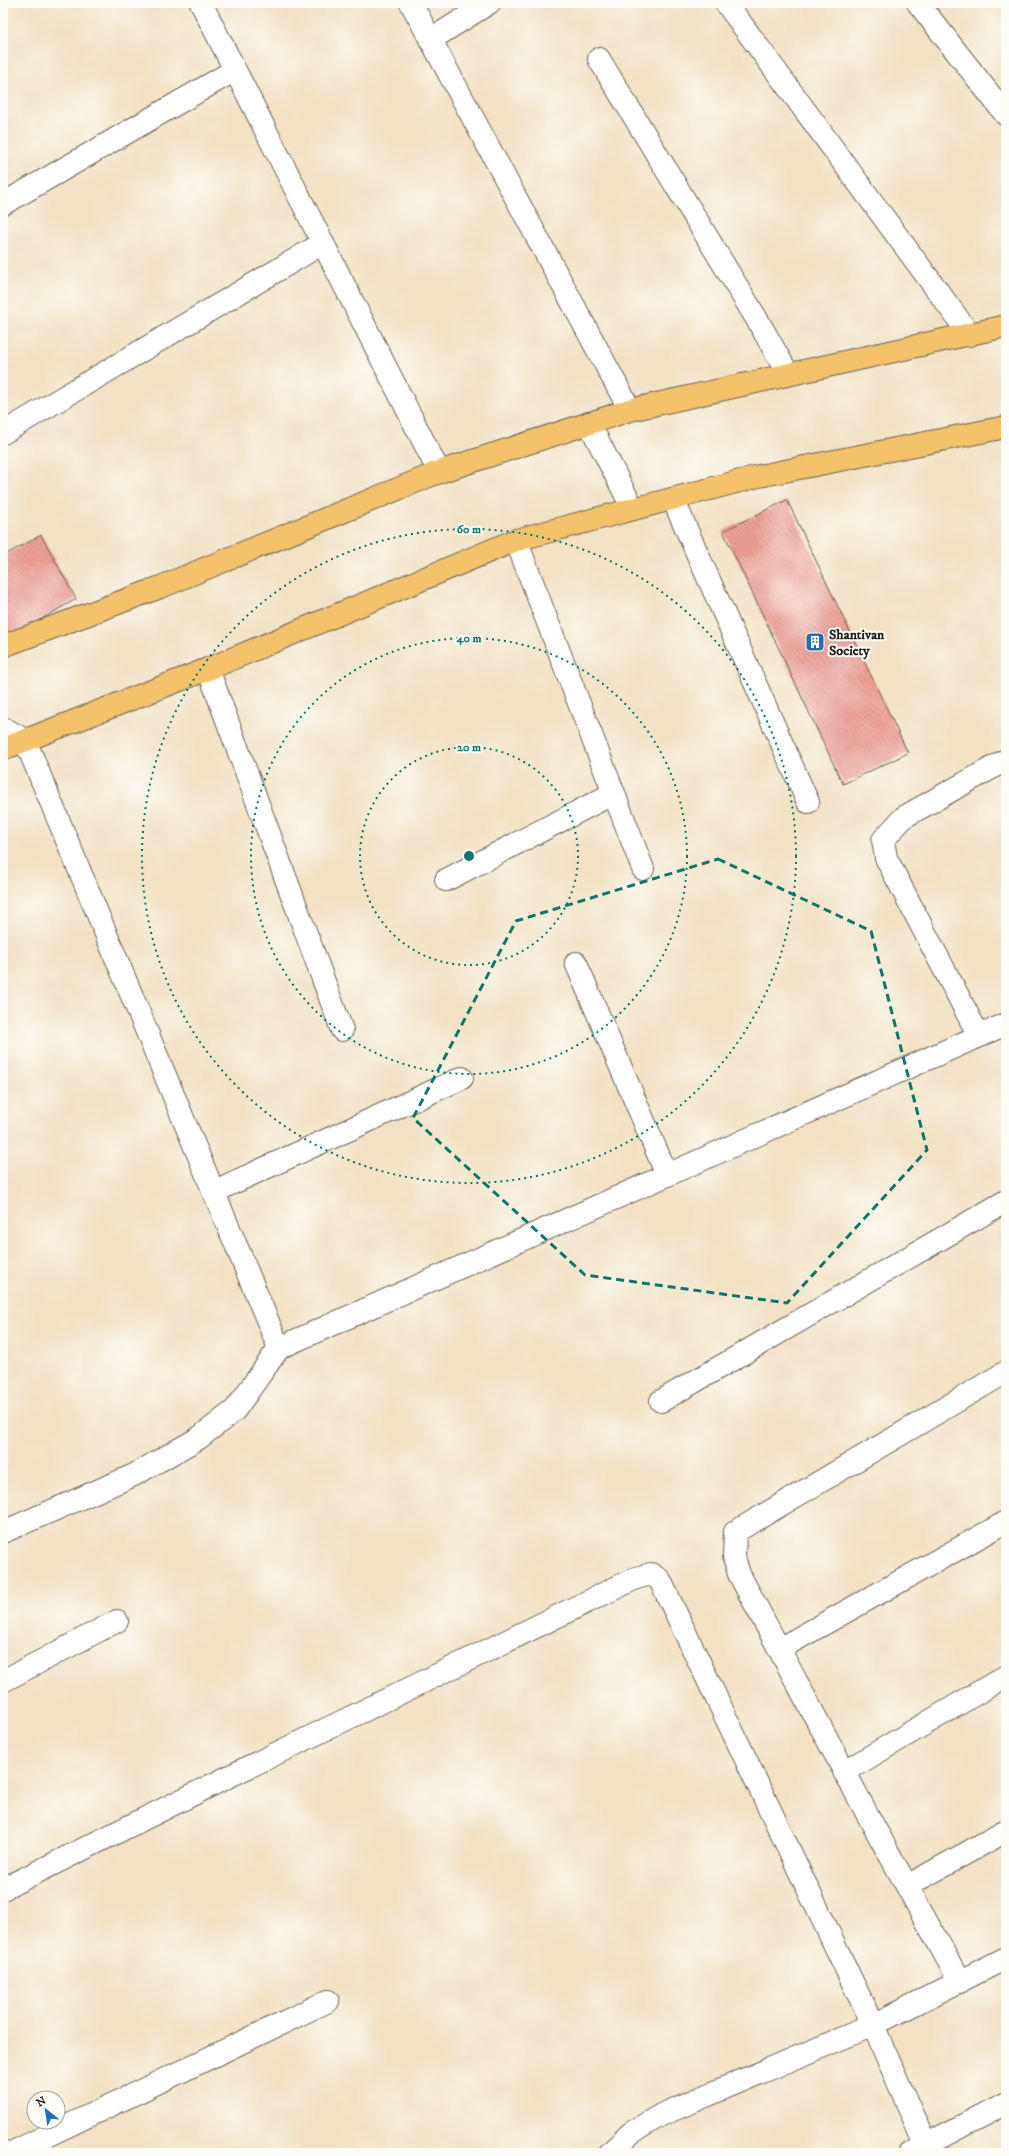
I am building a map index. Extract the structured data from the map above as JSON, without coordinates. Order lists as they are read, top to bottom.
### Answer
{
  "places": {
    "building": ["Shantivan Society"]
  },
  "north": "top left",
  "rings": ["60 m", "40 m", "20 m"]
}
